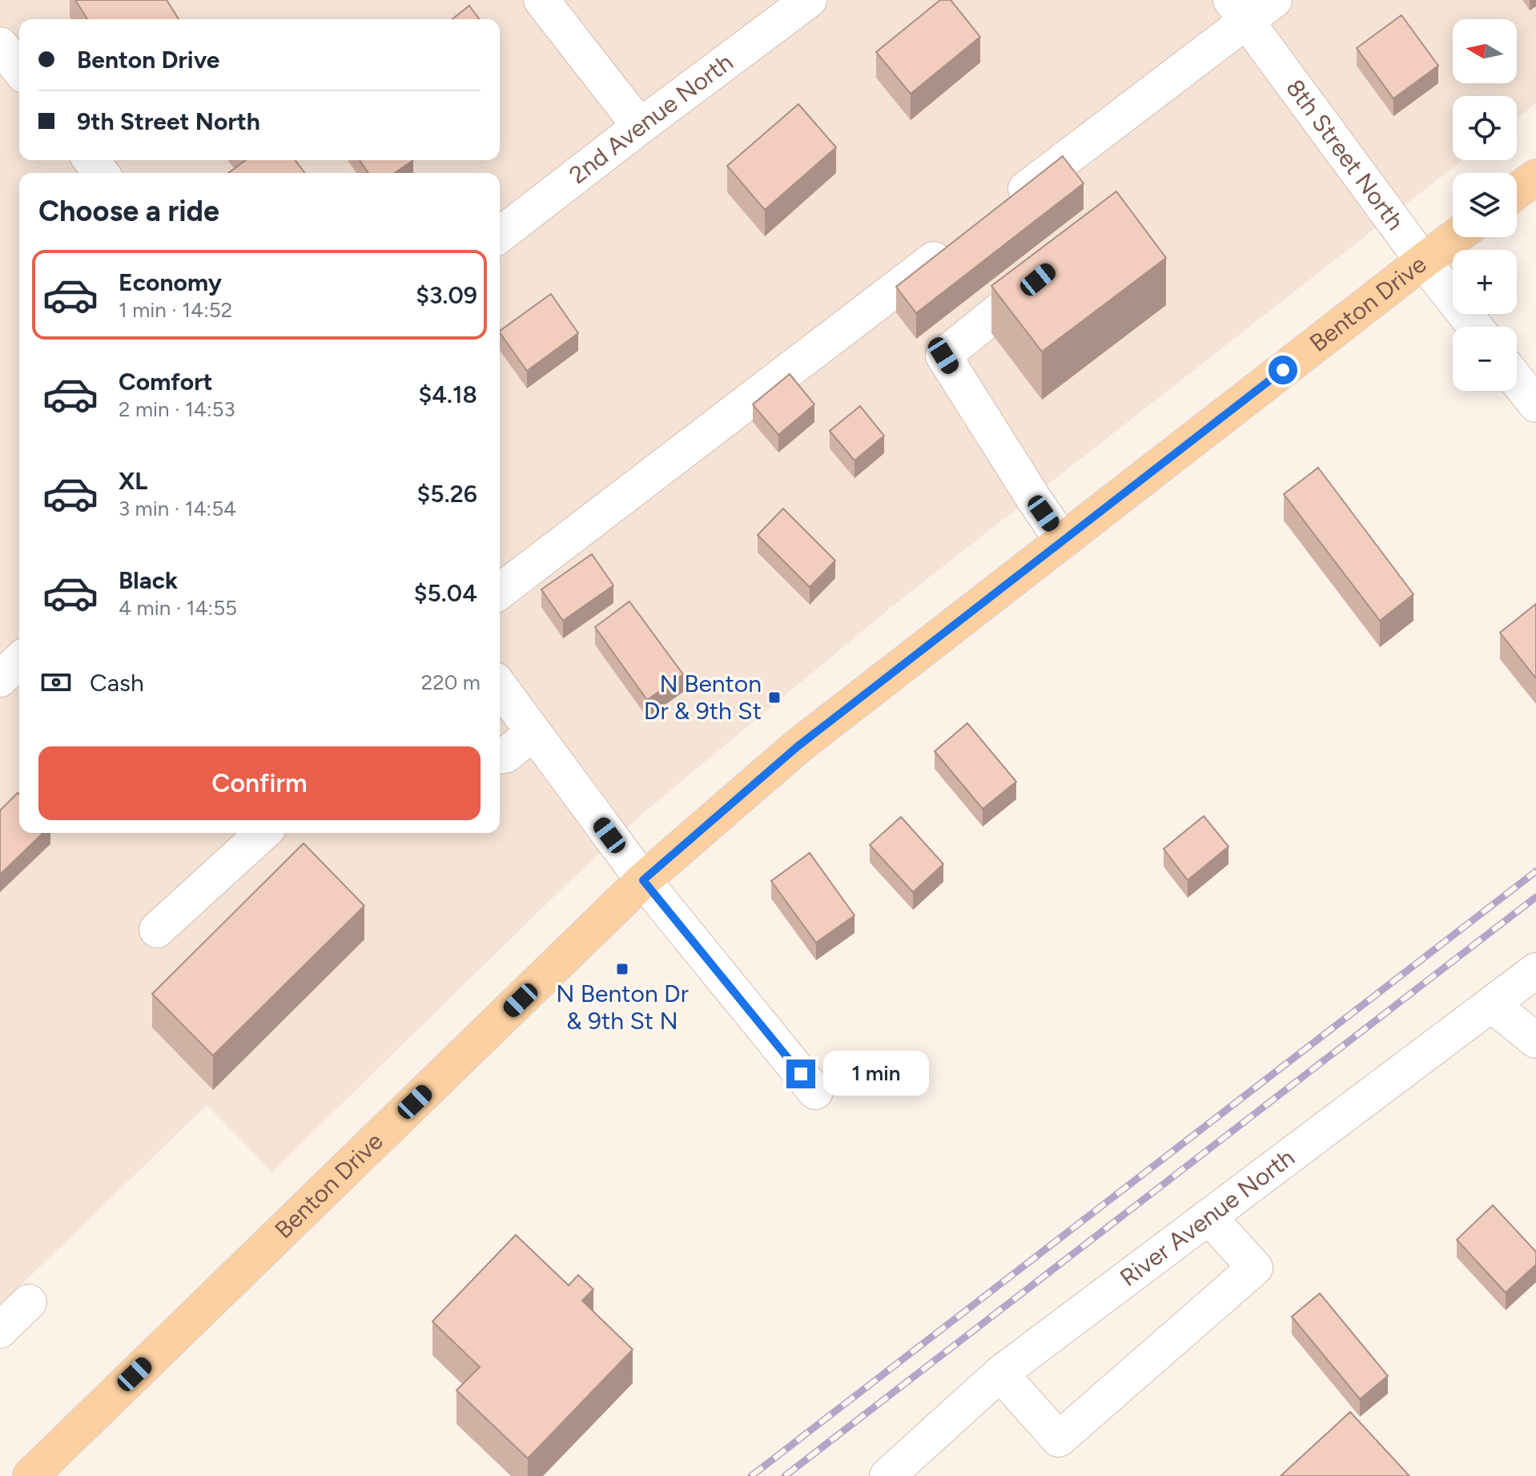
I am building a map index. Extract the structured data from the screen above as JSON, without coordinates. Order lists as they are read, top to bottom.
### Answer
{
  "streets": {
    "main road": ["Benton Drive"],
    "street": ["2nd Avenue North", "8th Street North", "River Avenue North"]
  },
  "crossings": [
    ["8th Street North", "Benton Drive"]
  ],
  "places": {
    "transit": ["N Benton Dr & 9th St", "N Benton Dr & 9th St N"]
  },
  "north": "left",
  "page": {
    "map_buttons": ["+", "−"],
    "banner": ["Benton Drive", "9th Street North"],
    "heading": "Choose a ride",
    "list": [
      {
        "name": "Economy",
        "note": "1 min · 14:52",
        "value": "$3.09"
      },
      {
        "name": "Comfort",
        "note": "2 min · 14:53",
        "value": "$4.18"
      },
      {
        "name": "XL",
        "note": "3 min · 14:54",
        "value": "$5.26"
      },
      {
        "name": "Black",
        "note": "4 min · 14:55",
        "value": "$5.04"
      }
    ],
    "pay": ["Cash", "220 m"],
    "buttons": "Confirm",
    "bubble": "1 min"
  }
}
